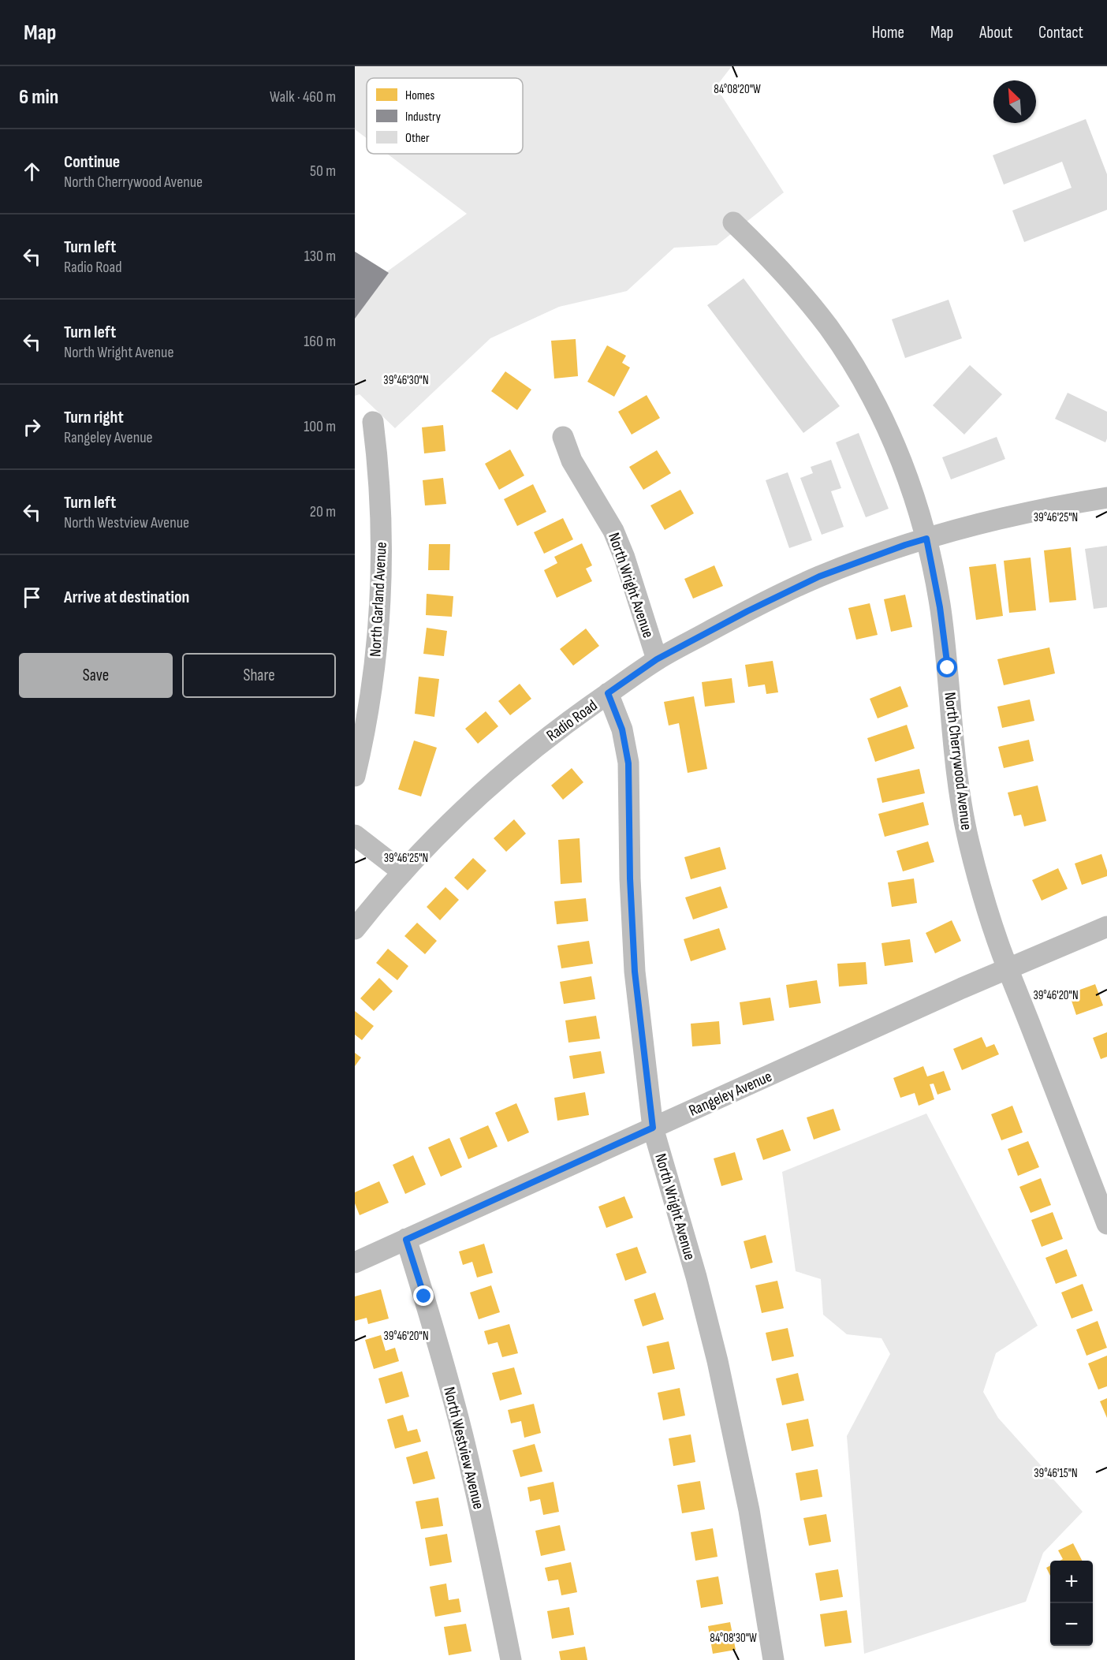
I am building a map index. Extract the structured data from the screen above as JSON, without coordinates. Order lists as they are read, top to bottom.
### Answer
{
  "streets": {
    "street": [
      "North Wright Avenue",
      "North Garland Avenue",
      "Radio Road",
      "North Cherrywood Avenue",
      "Rangeley Avenue",
      "North Westview Avenue"
    ]
  },
  "crossings": [
    ["North Wright Avenue", "Radio Road"],
    ["North Wright Avenue", "Rangeley Avenue"],
    ["Radio Road", "North Cherrywood Avenue"],
    ["North Cherrywood Avenue", "Rangeley Avenue"],
    ["Rangeley Avenue", "North Westview Avenue"]
  ],
  "legend": ["Homes", "Industry", "Other"],
  "north": "top left",
  "page": {
    "header": "Map",
    "nav": [
      "Home",
      "Map",
      "About",
      "Contact"
    ],
    "heading": ["6 min", "Walk · 460 m"],
    "list": [
      ["Continue", "North Cherrywood Avenue", "50 m"],
      ["Turn left", "Radio Road", "130 m"],
      ["Turn left", "North Wright Avenue", "160 m"],
      ["Turn right", "Rangeley Avenue", "100 m"],
      ["Turn left", "North Westview Avenue", "20 m"],
      "Arrive at destination"
    ],
    "buttons": ["Save", "Share"],
    "map_buttons": ["+", "−"]
  },
  "coordinates": [
    "84°08'20\"W",
    "39°46'30\"N",
    "39°46'25\"N",
    "39°46'20\"N",
    "39°46'15\"N",
    "84°08'30\"W"
  ]
}
